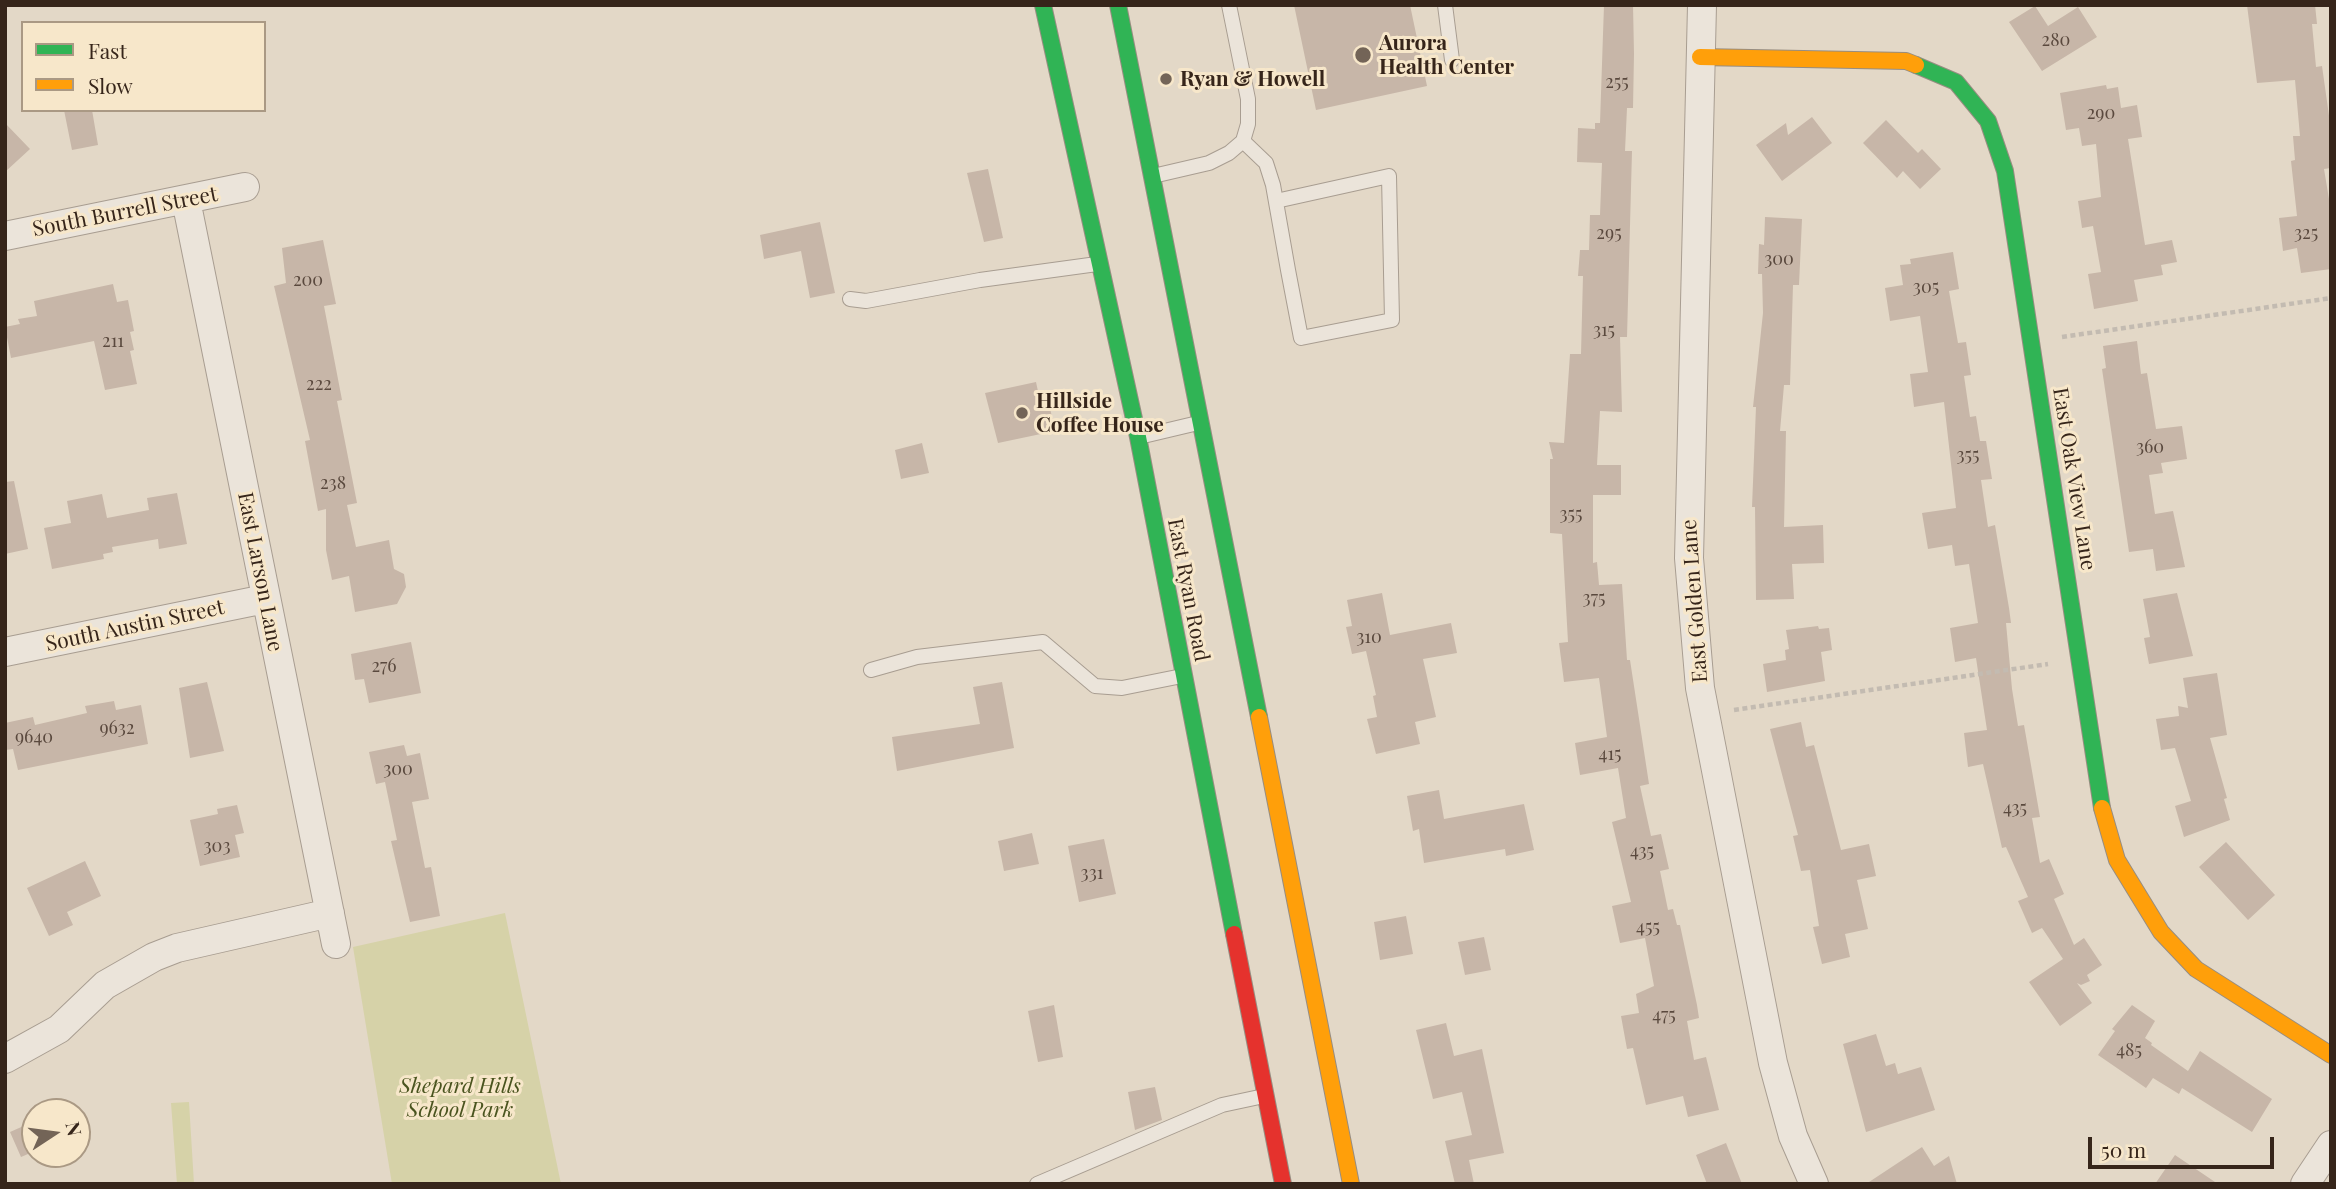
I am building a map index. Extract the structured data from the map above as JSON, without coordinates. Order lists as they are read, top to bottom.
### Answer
{
  "streets": {
    "main road": ["East Oak View Lane", "East Ryan Road"],
    "street": [
      "South Burrell Street",
      "East Larson Lane",
      "East Golden Lane",
      "South Austin Street"
    ]
  },
  "crossings": [
    ["South Burrell Street", "East Larson Lane"],
    ["East Oak View Lane", "East Golden Lane"],
    ["East Larson Lane", "South Austin Street"]
  ],
  "parks": ["Shepard Hills School Park"],
  "places": ["Aurora Health Center", "Ryan & Howell", "Hillside Coffee House"],
  "house_numbers": [
    "280",
    "255",
    "290",
    "295",
    "325",
    "300",
    "200",
    "305",
    "315",
    "211",
    "222",
    "360",
    "355",
    "238",
    "355",
    "375",
    "310",
    "276",
    "9632",
    "9640",
    "415",
    "300",
    "435",
    "303",
    "435",
    "331",
    "455",
    "475",
    "485"
  ],
  "legend": ["Fast", "Slow"],
  "scale_bar": "50 m",
  "north": "right"
}
